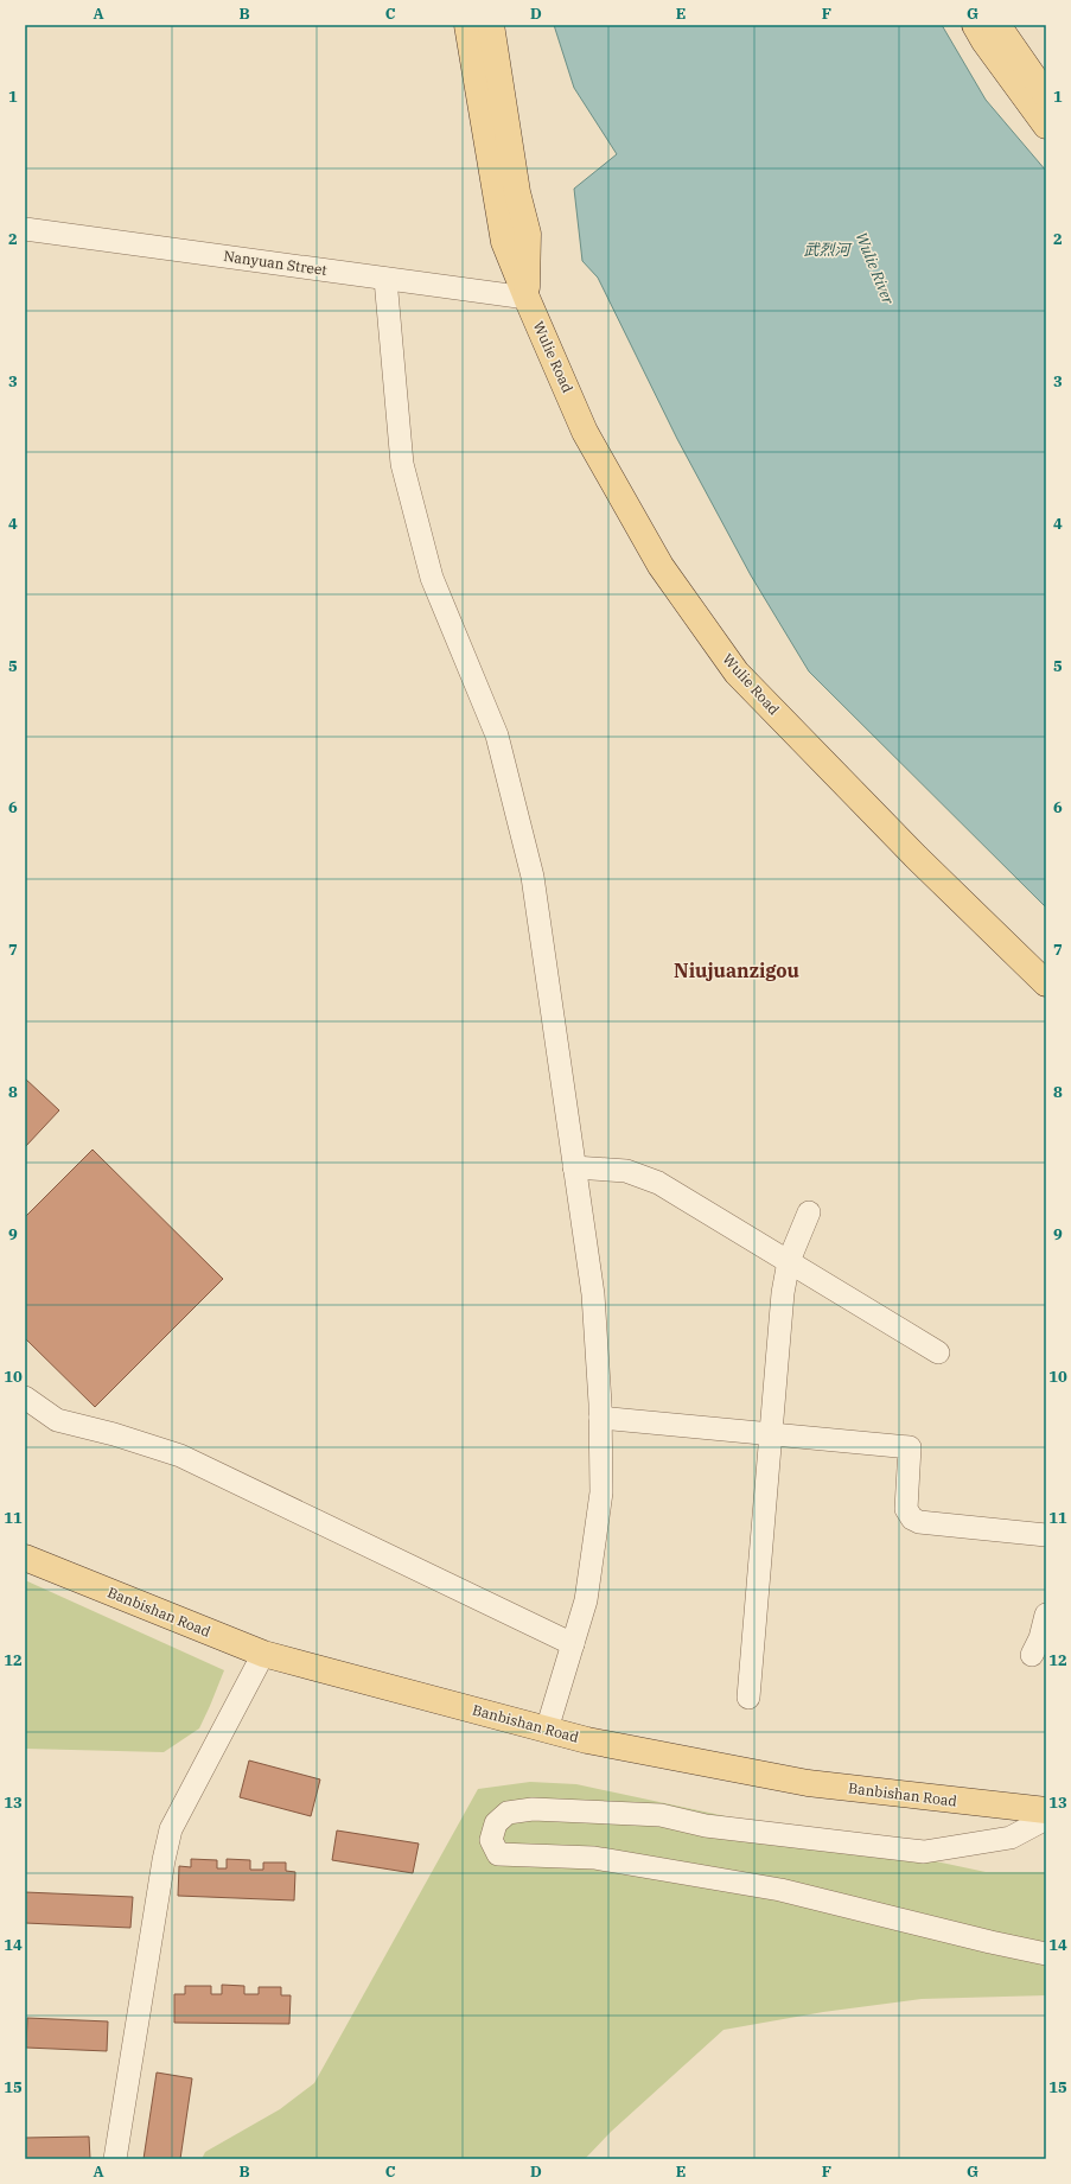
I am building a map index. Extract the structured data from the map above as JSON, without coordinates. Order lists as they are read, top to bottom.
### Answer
{
  "streets": {
    "main road": ["Wulie Road", "Banbishan Road"],
    "street": ["Nanyuan Street"]
  },
  "crossings": [
    ["Nanyuan Street", "Wulie Road"]
  ],
  "districts": ["Niujuanzigou"],
  "water": ["武烈河", "Wulie River"],
  "grid": {
    "columns": [
      "A",
      "B",
      "C",
      "D",
      "E",
      "F",
      "G"
    ],
    "rows": [
      "1",
      "2",
      "3",
      "4",
      "5",
      "6",
      "7",
      "8",
      "9",
      "10",
      "11",
      "12",
      "13",
      "14",
      "15"
    ]
  }
}
